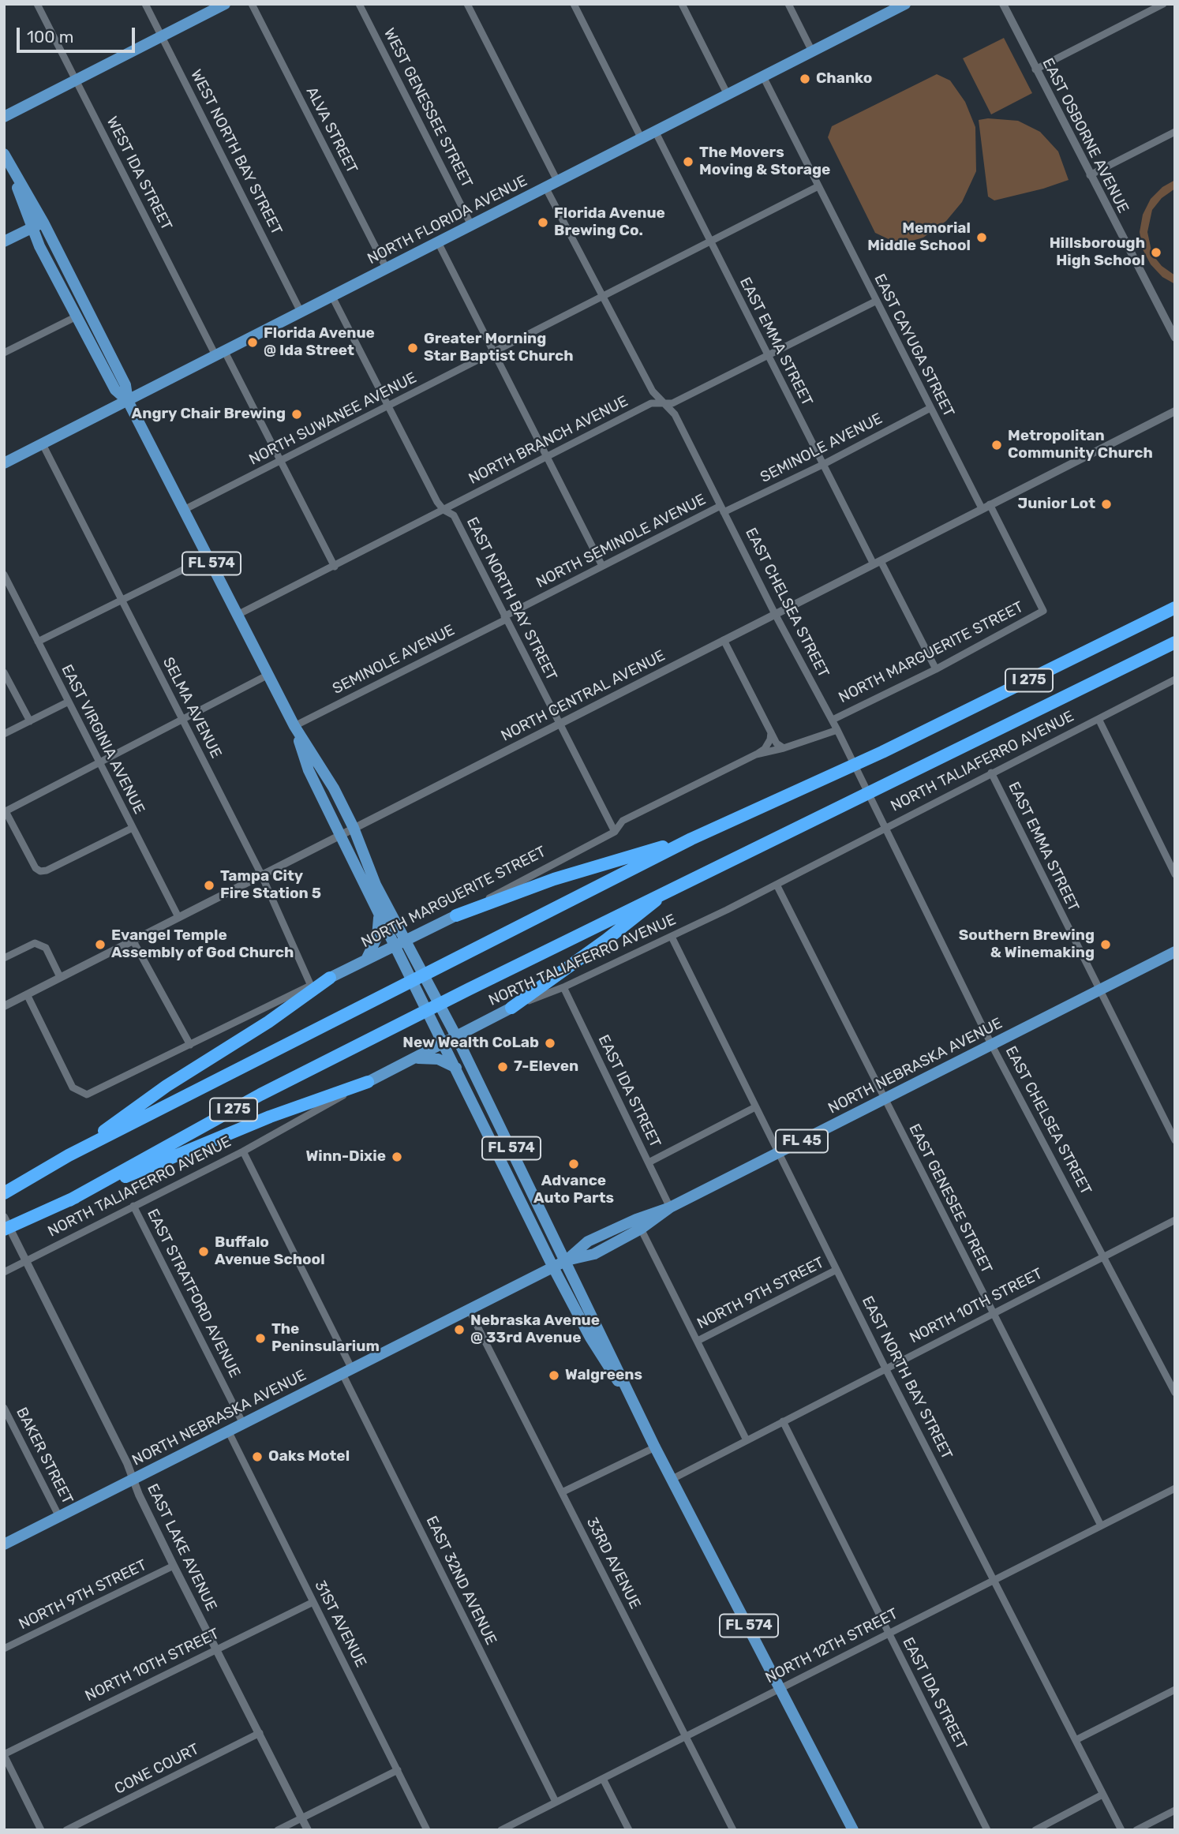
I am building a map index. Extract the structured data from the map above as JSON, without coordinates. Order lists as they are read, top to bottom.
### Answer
{
  "streets": {
    "highway": ["I 275"],
    "main road": [
      "NORTH FLORIDA AVENUE",
      "FL 574",
      "NORTH MARGUERITE STREET",
      "NORTH TALIAFERRO AVENUE",
      "NORTH NEBRASKA AVENUE",
      "FL 45"
    ],
    "street": [
      "WEST GENESSEE STREET",
      "ALVA STREET",
      "EAST OSBORNE AVENUE",
      "WEST NORTH BAY STREET",
      "WEST IDA STREET",
      "EAST EMMA STREET",
      "EAST CAYUGA STREET",
      "NORTH SUWANEE AVENUE",
      "NORTH BRANCH AVENUE",
      "SEMINOLE AVENUE",
      "NORTH SEMINOLE AVENUE",
      "EAST NORTH BAY STREET",
      "EAST CHELSEA STREET",
      "NORTH CENTRAL AVENUE",
      "SELMA AVENUE",
      "EAST VIRGINIA AVENUE",
      "EAST IDA STREET",
      "EAST GENESEE STREET",
      "EAST STRATFORD AVENUE",
      "NORTH 9TH STREET",
      "NORTH 10TH STREET",
      "BAKER STREET",
      "EAST LAKE AVENUE",
      "33RD AVENUE",
      "EAST 32ND AVENUE",
      "31ST AVENUE",
      "NORTH 12TH STREET",
      "CONE COURT"
    ]
  },
  "crossings": [
    ["WEST GENESSEE STREET", "NORTH FLORIDA AVENUE"],
    ["ALVA STREET", "NORTH FLORIDA AVENUE"],
    ["WEST NORTH BAY STREET", "NORTH FLORIDA AVENUE"],
    ["WEST IDA STREET", "NORTH FLORIDA AVENUE"],
    ["NORTH FLORIDA AVENUE", "EAST EMMA STREET"],
    ["NORTH FLORIDA AVENUE", "EAST CAYUGA STREET"],
    ["NORTH FLORIDA AVENUE", "FL 574"],
    ["NORTH FLORIDA AVENUE", "EAST NORTH BAY STREET"],
    ["NORTH FLORIDA AVENUE", "EAST CHELSEA STREET"],
    ["NORTH FLORIDA AVENUE", "SELMA AVENUE"],
    ["EAST EMMA STREET", "NORTH SUWANEE AVENUE"],
    ["EAST EMMA STREET", "NORTH BRANCH AVENUE"],
    ["EAST EMMA STREET", "SEMINOLE AVENUE"],
    ["EAST EMMA STREET", "NORTH MARGUERITE STREET"],
    ["EAST EMMA STREET", "NORTH CENTRAL AVENUE"],
    ["EAST EMMA STREET", "NORTH TALIAFERRO AVENUE"],
    ["EAST EMMA STREET", "NORTH NEBRASKA AVENUE"],
    ["EAST CAYUGA STREET", "NORTH SUWANEE AVENUE"],
    ["EAST CAYUGA STREET", "NORTH BRANCH AVENUE"],
    ["EAST CAYUGA STREET", "SEMINOLE AVENUE"],
    ["EAST CAYUGA STREET", "NORTH MARGUERITE STREET"],
    ["EAST CAYUGA STREET", "NORTH CENTRAL AVENUE"],
    ["NORTH SUWANEE AVENUE", "FL 574"],
    ["NORTH SUWANEE AVENUE", "EAST NORTH BAY STREET"],
    ["NORTH SUWANEE AVENUE", "EAST CHELSEA STREET"],
    ["NORTH BRANCH AVENUE", "FL 574"],
    ["NORTH BRANCH AVENUE", "EAST NORTH BAY STREET"],
    ["NORTH BRANCH AVENUE", "EAST CHELSEA STREET"],
    ["SEMINOLE AVENUE", "NORTH SEMINOLE AVENUE"],
    ["SEMINOLE AVENUE", "FL 574"],
    ["SEMINOLE AVENUE", "EAST NORTH BAY STREET"],
    ["SEMINOLE AVENUE", "EAST CHELSEA STREET"],
    ["NORTH SEMINOLE AVENUE", "EAST NORTH BAY STREET"],
    ["NORTH SEMINOLE AVENUE", "EAST CHELSEA STREET"],
    ["FL 574", "NORTH MARGUERITE STREET"],
    ["FL 574", "NORTH CENTRAL AVENUE"],
    ["FL 574", "NORTH TALIAFERRO AVENUE"],
    ["FL 574", "NORTH NEBRASKA AVENUE"],
    ["FL 574", "NORTH 10TH STREET"],
    ["FL 574", "NORTH 12TH STREET"],
    ["EAST NORTH BAY STREET", "NORTH MARGUERITE STREET"],
    ["EAST NORTH BAY STREET", "NORTH CENTRAL AVENUE"],
    ["EAST NORTH BAY STREET", "NORTH TALIAFERRO AVENUE"],
    ["EAST NORTH BAY STREET", "NORTH NEBRASKA AVENUE"],
    ["EAST NORTH BAY STREET", "NORTH 9TH STREET"],
    ["EAST NORTH BAY STREET", "NORTH 10TH STREET"],
    ["EAST NORTH BAY STREET", "NORTH 12TH STREET"],
    ["EAST CHELSEA STREET", "NORTH MARGUERITE STREET"],
    ["EAST CHELSEA STREET", "NORTH CENTRAL AVENUE"],
    ["EAST CHELSEA STREET", "NORTH TALIAFERRO AVENUE"],
    ["EAST CHELSEA STREET", "NORTH NEBRASKA AVENUE"],
    ["EAST CHELSEA STREET", "NORTH 10TH STREET"],
    ["NORTH MARGUERITE STREET", "NORTH CENTRAL AVENUE"],
    ["NORTH MARGUERITE STREET", "SELMA AVENUE"],
    ["NORTH CENTRAL AVENUE", "SELMA AVENUE"],
    ["NORTH CENTRAL AVENUE", "EAST VIRGINIA AVENUE"],
    ["NORTH TALIAFERRO AVENUE", "EAST IDA STREET"],
    ["NORTH TALIAFERRO AVENUE", "EAST GENESEE STREET"],
    ["NORTH TALIAFERRO AVENUE", "EAST STRATFORD AVENUE"],
    ["NORTH TALIAFERRO AVENUE", "EAST LAKE AVENUE"],
    ["NORTH NEBRASKA AVENUE", "EAST IDA STREET"],
    ["NORTH NEBRASKA AVENUE", "EAST GENESEE STREET"],
    ["NORTH NEBRASKA AVENUE", "EAST STRATFORD AVENUE"],
    ["NORTH NEBRASKA AVENUE", "BAKER STREET"],
    ["NORTH NEBRASKA AVENUE", "EAST LAKE AVENUE"],
    ["NORTH NEBRASKA AVENUE", "33RD AVENUE"],
    ["NORTH NEBRASKA AVENUE", "EAST 32ND AVENUE"],
    ["NORTH NEBRASKA AVENUE", "31ST AVENUE"],
    ["EAST IDA STREET", "NORTH 10TH STREET"],
    ["EAST IDA STREET", "NORTH 12TH STREET"],
    ["EAST GENESEE STREET", "NORTH 10TH STREET"],
    ["EAST GENESEE STREET", "NORTH 12TH STREET"],
    ["NORTH 9TH STREET", "EAST LAKE AVENUE"],
    ["NORTH 10TH STREET", "EAST LAKE AVENUE"],
    ["NORTH 10TH STREET", "31ST AVENUE"],
    ["EAST LAKE AVENUE", "CONE COURT"],
    ["33RD AVENUE", "NORTH 12TH STREET"],
    ["EAST 32ND AVENUE", "NORTH 12TH STREET"]
  ],
  "places": [
    "Chanko",
    "The Movers Moving & Storage",
    "Florida Avenue Brewing Co.",
    "Memorial Middle School",
    "Hillsborough High School",
    "Florida Avenue @ Ida Street",
    "Greater Morning Star Baptist Church",
    "Angry Chair Brewing",
    "Metropolitan Community Church",
    "Junior Lot",
    "Tampa City Fire Station 5",
    "Evangel Temple Assembly of God Church",
    "Southern Brewing & Winemaking",
    "New Wealth CoLab",
    "7-Eleven",
    "Winn-Dixie",
    "Advance Auto Parts",
    "Buffalo Avenue School",
    "Nebraska Avenue @ 33rd Avenue",
    "The Peninsularium",
    "Walgreens",
    "Oaks Motel"
  ],
  "scale_bar": "100 m"
}
